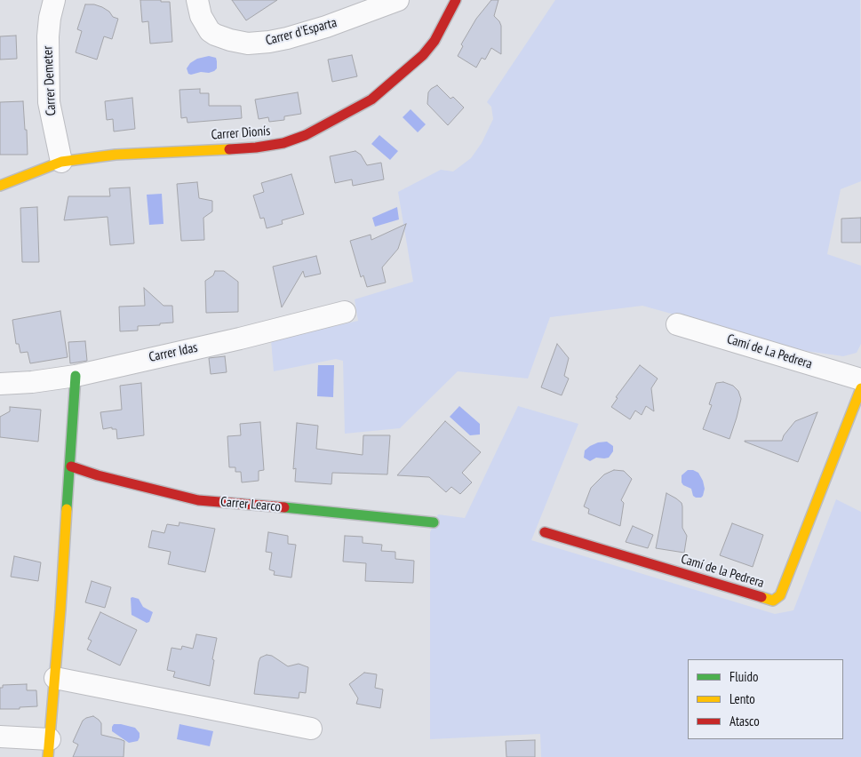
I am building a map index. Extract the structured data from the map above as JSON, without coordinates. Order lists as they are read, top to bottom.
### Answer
{
  "streets": {
    "street": [
      "Carrer d'Esparta",
      "Carrer Demeter",
      "Carrer Dionís",
      "Camí de La Pedrera",
      "Carrer Idas",
      "Carrer Learco",
      "Camí de la Pedrera"
    ]
  },
  "crossings": [
    ["Carrer Demeter", "Carrer Dionís"]
  ],
  "legend": ["Fluido", "Lento", "Atasco"]
}
